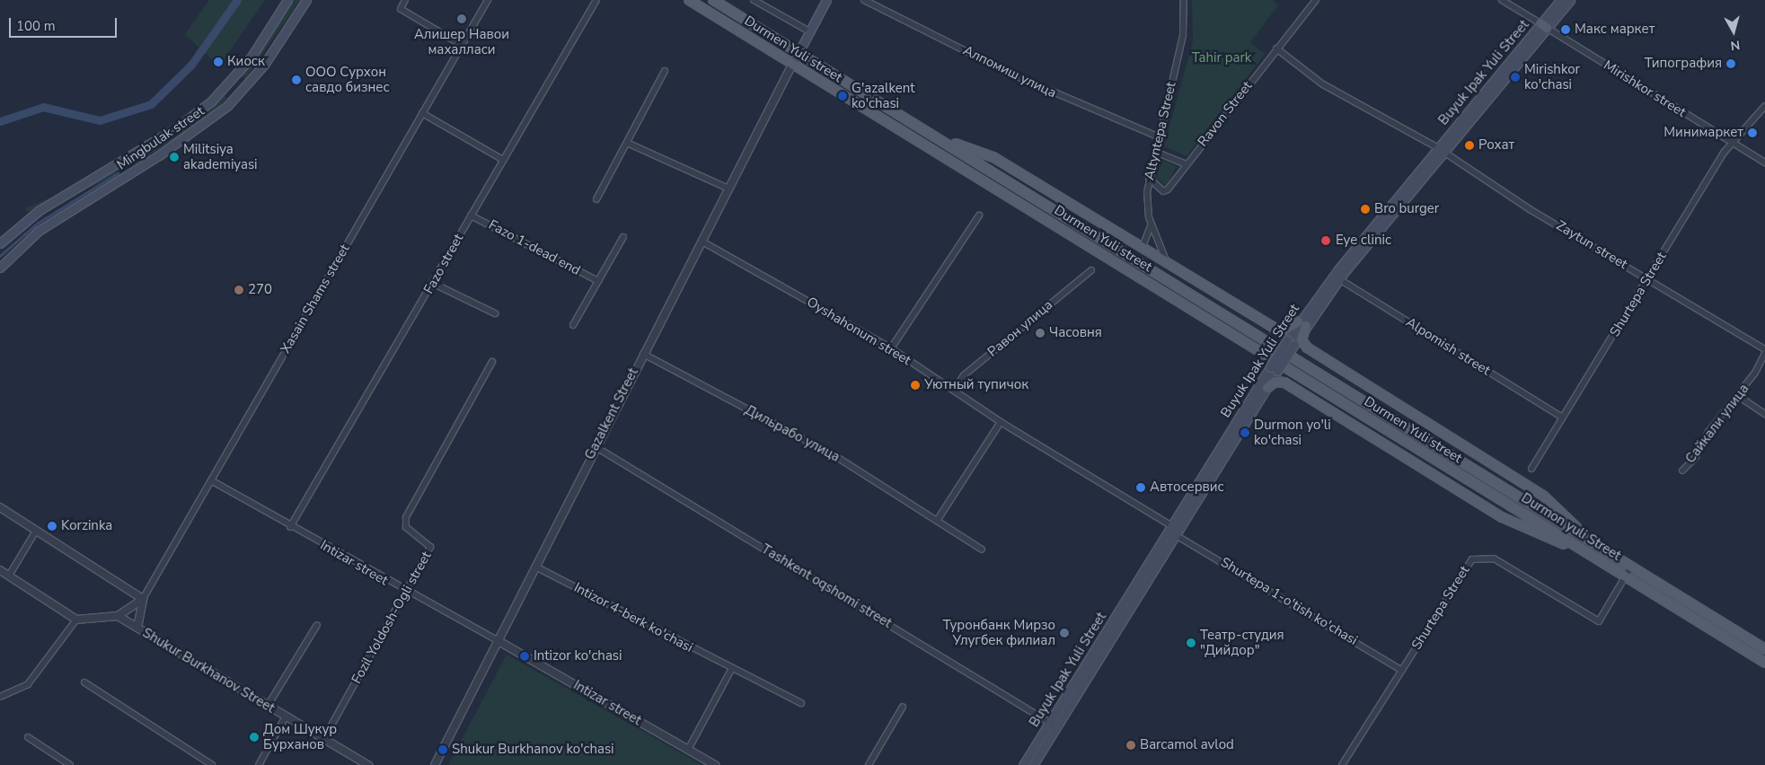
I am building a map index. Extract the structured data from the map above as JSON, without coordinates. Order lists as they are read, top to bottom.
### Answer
{
  "streets": {
    "main road": [
      "Durmen Yuli street",
      "Buyuk Ipak Yuli Street",
      "Mingbulak street",
      "Durmon yuli Street"
    ],
    "street": [
      "Алпомиш улица",
      "Mirishkor street",
      "Ravon Street",
      "Altyntepa Street",
      "Zaytun street",
      "Fazo 1-dead end",
      "Fazo street",
      "Shurtepa Street",
      "Xasain Shams street",
      "Равон улица",
      "Oyshahonum street",
      "Alpomish street",
      "Gazalkent Street",
      "Сайкали улица",
      "Дильрабо улица",
      "Intizar street",
      "Tаshkent oqshomi street",
      "Shurtepa 1-o'tish ko'chasi",
      "Fozil Yoldosh-Ogli street",
      "Intizor 4-berk ko'chasi",
      "Shukur Burkhanov Street",
      "Intizаr street"
    ]
  },
  "crossings": [
    ["Durmen Yuli street", "Gazalkent Street"],
    ["Durmen Yuli street", "Durmon yuli Street"],
    ["Алпомиш улица", "Altyntepa Street"],
    ["Buyuk Ipak Yuli Street", "Mirishkor street"],
    ["Buyuk Ipak Yuli Street", "Zaytun street"],
    ["Buyuk Ipak Yuli Street", "Oyshahonum street"],
    ["Buyuk Ipak Yuli Street", "Alpomish street"],
    ["Buyuk Ipak Yuli Street", "Tаshkent oqshomi street"],
    ["Buyuk Ipak Yuli Street", "Shurtepa 1-o'tish ko'chasi"],
    ["Mirishkor street", "Shurtepa Street"],
    ["Ravon Street", "Altyntepa Street"],
    ["Ravon Street", "Zaytun street"],
    ["Zaytun street", "Shurtepa Street"],
    ["Fazo 1-dead end", "Fazo street"],
    ["Fazo street", "Intizar street"],
    ["Shurtepa Street", "Alpomish street"],
    ["Shurtepa Street", "Durmon yuli Street"],
    ["Shurtepa Street", "Shurtepa 1-o'tish ko'chasi"],
    ["Xasain Shams street", "Intizar street"],
    ["Равон улица", "Oyshahonum street"],
    ["Oyshahonum street", "Gazalkent Street"],
    ["Oyshahonum street", "Shurtepa 1-o'tish ko'chasi"],
    ["Gazalkent Street", "Дильрабо улица"],
    ["Gazalkent Street", "Durmon yuli Street"],
    ["Gazalkent Street", "Intizar street"],
    ["Gazalkent Street", "Tаshkent oqshomi street"],
    ["Gazalkent Street", "Intizor 4-berk ko'chasi"],
    ["Gazalkent Street", "Intizаr street"],
    ["Intizar street", "Fozil Yoldosh-Ogli street"],
    ["Intizar street", "Intizаr street"],
    ["Fozil Yoldosh-Ogli street", "Shukur Burkhanov Street"]
  ],
  "parks": ["Tahir park"],
  "places": [
    "Алишер Навои махалласи",
    "Макс маркет",
    "Киоск",
    "Типография",
    "Mirishkor ko'chasi",
    "ООО Сурхон савдо бизнес",
    "G'azalkent ko'chasi",
    "Минимаркет",
    "Рохат",
    "Militsiya akademiyasi",
    "Bro burger",
    "Eye clinic",
    "270",
    "Часовня",
    "Уютный тупичок",
    "Durmon yo'li ko'chasi",
    "Автосервис",
    "Korzinka",
    "Туронбанк Мирзо Улугбек филиал",
    "Театр-студия \"Дийдор\"",
    "Intizor ko'chasi",
    "Дом Шукур Бурханов",
    "Barcamol avlod",
    "Shukur Burkhanov ko'chasi"
  ],
  "scale_bar": "100 m",
  "north": "bottom"
}
